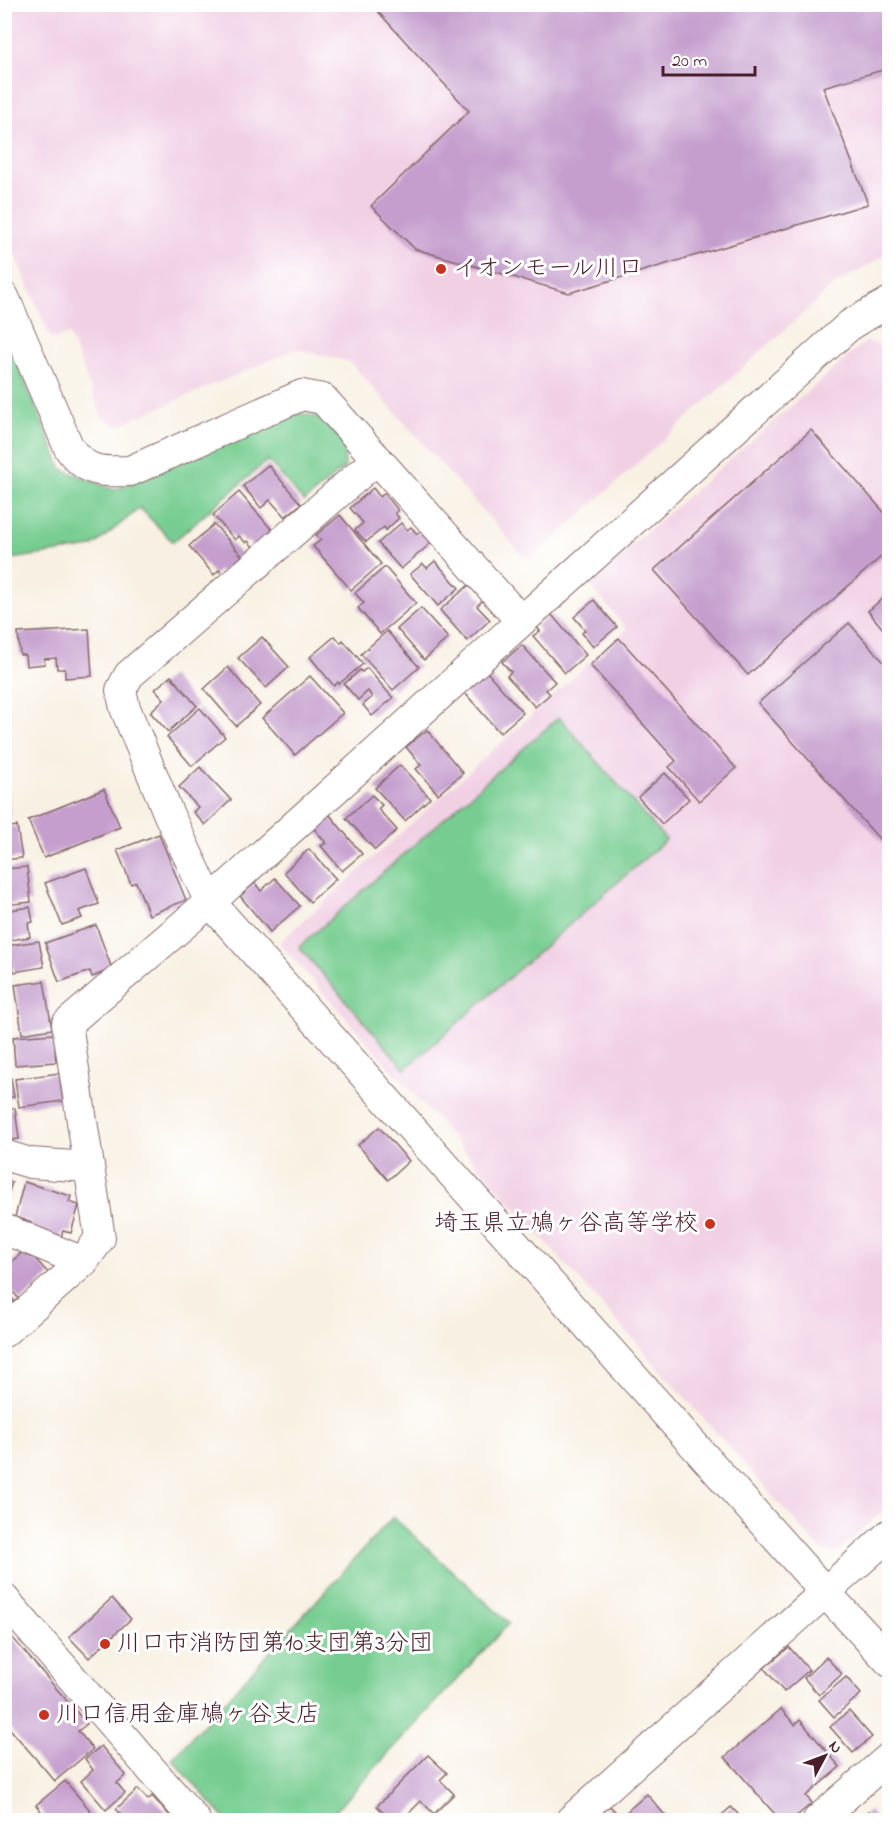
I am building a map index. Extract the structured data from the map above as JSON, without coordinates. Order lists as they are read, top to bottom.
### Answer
{
  "places": [
    "イオンモール川口",
    "埼玉県立鳩ヶ谷高等学校",
    "川口市消防団第10支団第3分団",
    "川口信用金庫鳩ヶ谷支店"
  ],
  "scale_bar": "20 m",
  "north": "top right"
}
